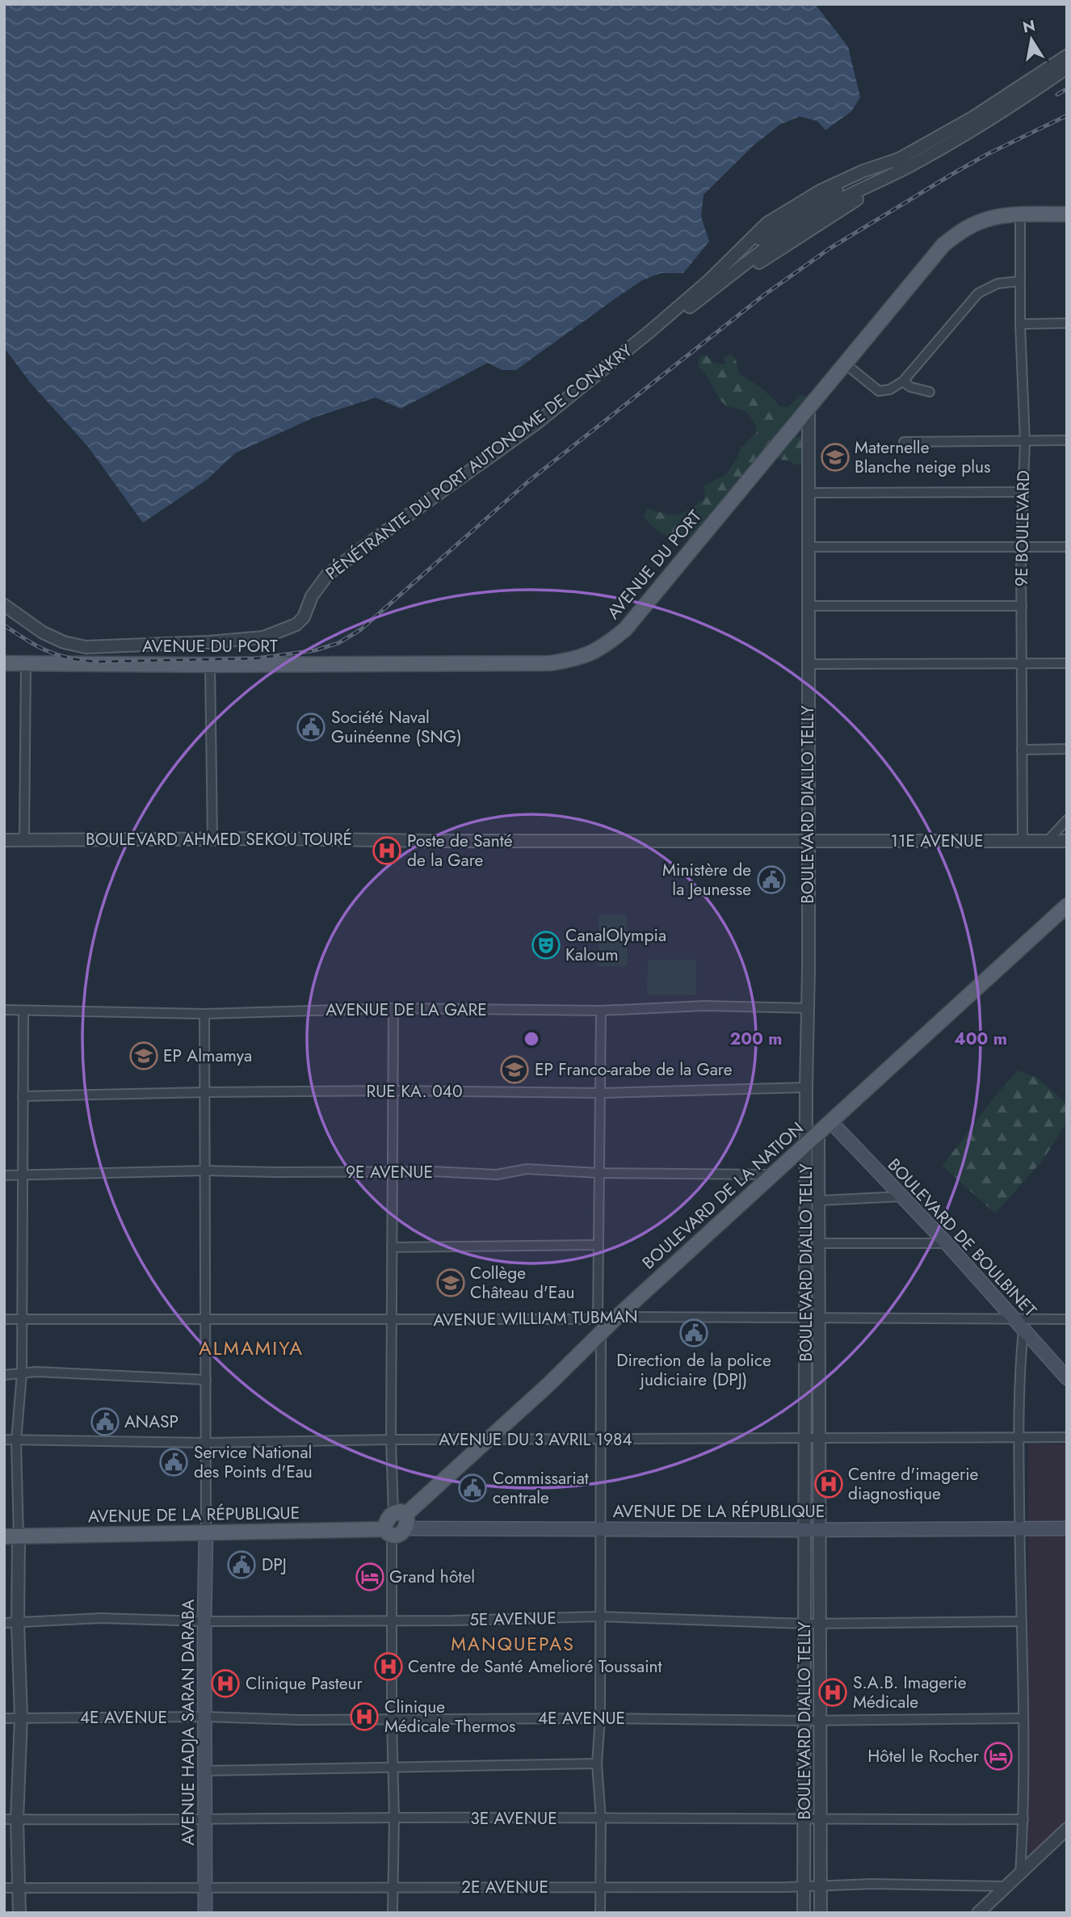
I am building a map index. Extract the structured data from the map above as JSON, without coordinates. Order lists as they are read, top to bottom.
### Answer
{
  "streets": {
    "main road": [
      "AVENUE DU PORT",
      "BOULEVARD DE LA NATION",
      "BOULEVARD DE BOULBINET",
      "AVENUE DE LA RÉPUBLIQUE",
      "AVENUE HADJA SARAN DARABA"
    ],
    "street": [
      "PÉNÉTRANTE DU PORT AUTONOME DE CONAKRY",
      "9E BOULEVARD",
      "BOULEVARD DIALLO TELLY",
      "BOULEVARD AHMED SEKOU TOURÉ",
      "11E AVENUE",
      "AVENUE DE LA GARE",
      "RUE KA. 040",
      "9E AVENUE",
      "AVENUE WILLIAM TUBMAN",
      "AVENUE DU 3 AVRIL 1984",
      "5E AVENUE",
      "4E AVENUE",
      "3E AVENUE",
      "2E AVENUE"
    ]
  },
  "crossings": [
    ["9E BOULEVARD", "AVENUE DU PORT"],
    ["9E BOULEVARD", "11E AVENUE"],
    ["AVENUE DU PORT", "BOULEVARD DIALLO TELLY"],
    ["BOULEVARD DIALLO TELLY", "BOULEVARD AHMED SEKOU TOURÉ"],
    ["BOULEVARD DIALLO TELLY", "11E AVENUE"],
    ["BOULEVARD DIALLO TELLY", "AVENUE DE LA GARE"],
    ["BOULEVARD DIALLO TELLY", "RUE KA. 040"],
    ["BOULEVARD DIALLO TELLY", "BOULEVARD DE LA NATION"],
    ["BOULEVARD DIALLO TELLY", "AVENUE WILLIAM TUBMAN"],
    ["BOULEVARD DIALLO TELLY", "AVENUE DU 3 AVRIL 1984"],
    ["BOULEVARD DIALLO TELLY", "AVENUE DE LA RÉPUBLIQUE"],
    ["BOULEVARD DIALLO TELLY", "5E AVENUE"],
    ["BOULEVARD DIALLO TELLY", "4E AVENUE"],
    ["BOULEVARD DIALLO TELLY", "3E AVENUE"],
    ["BOULEVARD DIALLO TELLY", "2E AVENUE"],
    ["BOULEVARD AHMED SEKOU TOURÉ", "11E AVENUE"],
    ["9E AVENUE", "BOULEVARD DE LA NATION"],
    ["BOULEVARD DE LA NATION", "BOULEVARD DE BOULBINET"],
    ["BOULEVARD DE LA NATION", "AVENUE WILLIAM TUBMAN"],
    ["BOULEVARD DE LA NATION", "AVENUE DU 3 AVRIL 1984"],
    ["BOULEVARD DE LA NATION", "AVENUE DE LA RÉPUBLIQUE"],
    ["BOULEVARD DE BOULBINET", "AVENUE WILLIAM TUBMAN"],
    ["AVENUE DE LA RÉPUBLIQUE", "AVENUE HADJA SARAN DARABA"],
    ["5E AVENUE", "AVENUE HADJA SARAN DARABA"],
    ["4E AVENUE", "AVENUE HADJA SARAN DARABA"],
    ["AVENUE HADJA SARAN DARABA", "3E AVENUE"],
    ["AVENUE HADJA SARAN DARABA", "2E AVENUE"]
  ],
  "districts": ["ALMAMIYA", "MANQUEPAS"],
  "places": {
    "school or university": [
      "Maternelle Blanche neige plus",
      "EP Almamya",
      "EP Franco-arabe de la Gare",
      "Collège Château d'Eau"
    ],
    "public building": [
      "Société Naval Guinéenne (SNG)",
      "Ministère de la Jeunesse",
      "Direction de la police judiciaire (DPJ)",
      "ANASP",
      "Service National des Points d'Eau",
      "Commissariat centrale",
      "DPJ"
    ],
    "hospital": [
      "Poste de Santé de la Gare",
      "Centre d'imagerie diagnostique",
      "Centre de Santé Amelioré Toussaint",
      "Clinique Pasteur",
      "S.A.B. Imagerie Médicale",
      "Clinique Médicale Thermos"
    ],
    "theatre": ["CanalOlympia Kaloum"],
    "hotel": ["Grand hôtel", "Hôtel le Rocher"]
  },
  "north": "top",
  "rings": ["200 m", "400 m"]
}
